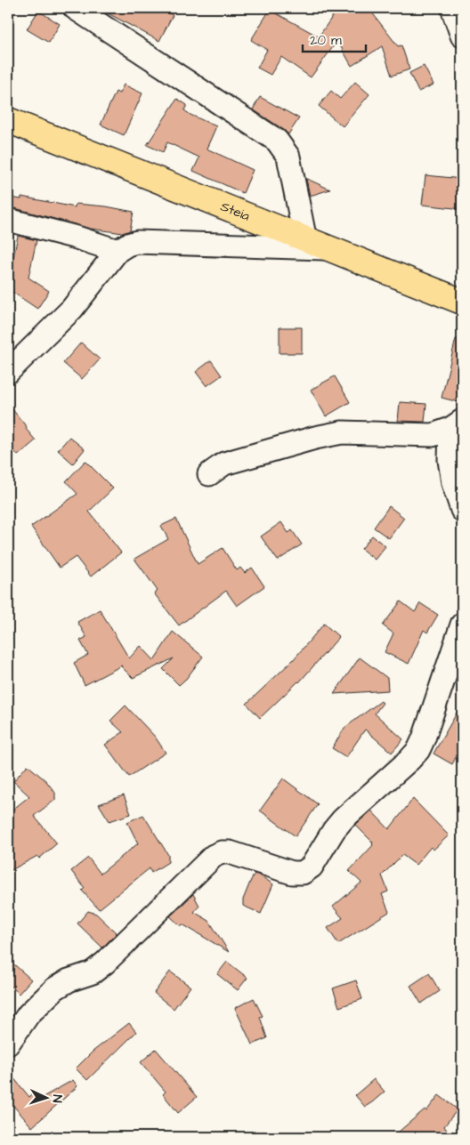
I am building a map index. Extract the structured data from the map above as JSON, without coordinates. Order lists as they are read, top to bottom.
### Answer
{
  "streets": {
    "main road": ["Steia"]
  },
  "scale_bar": "20 m",
  "north": "right"
}
